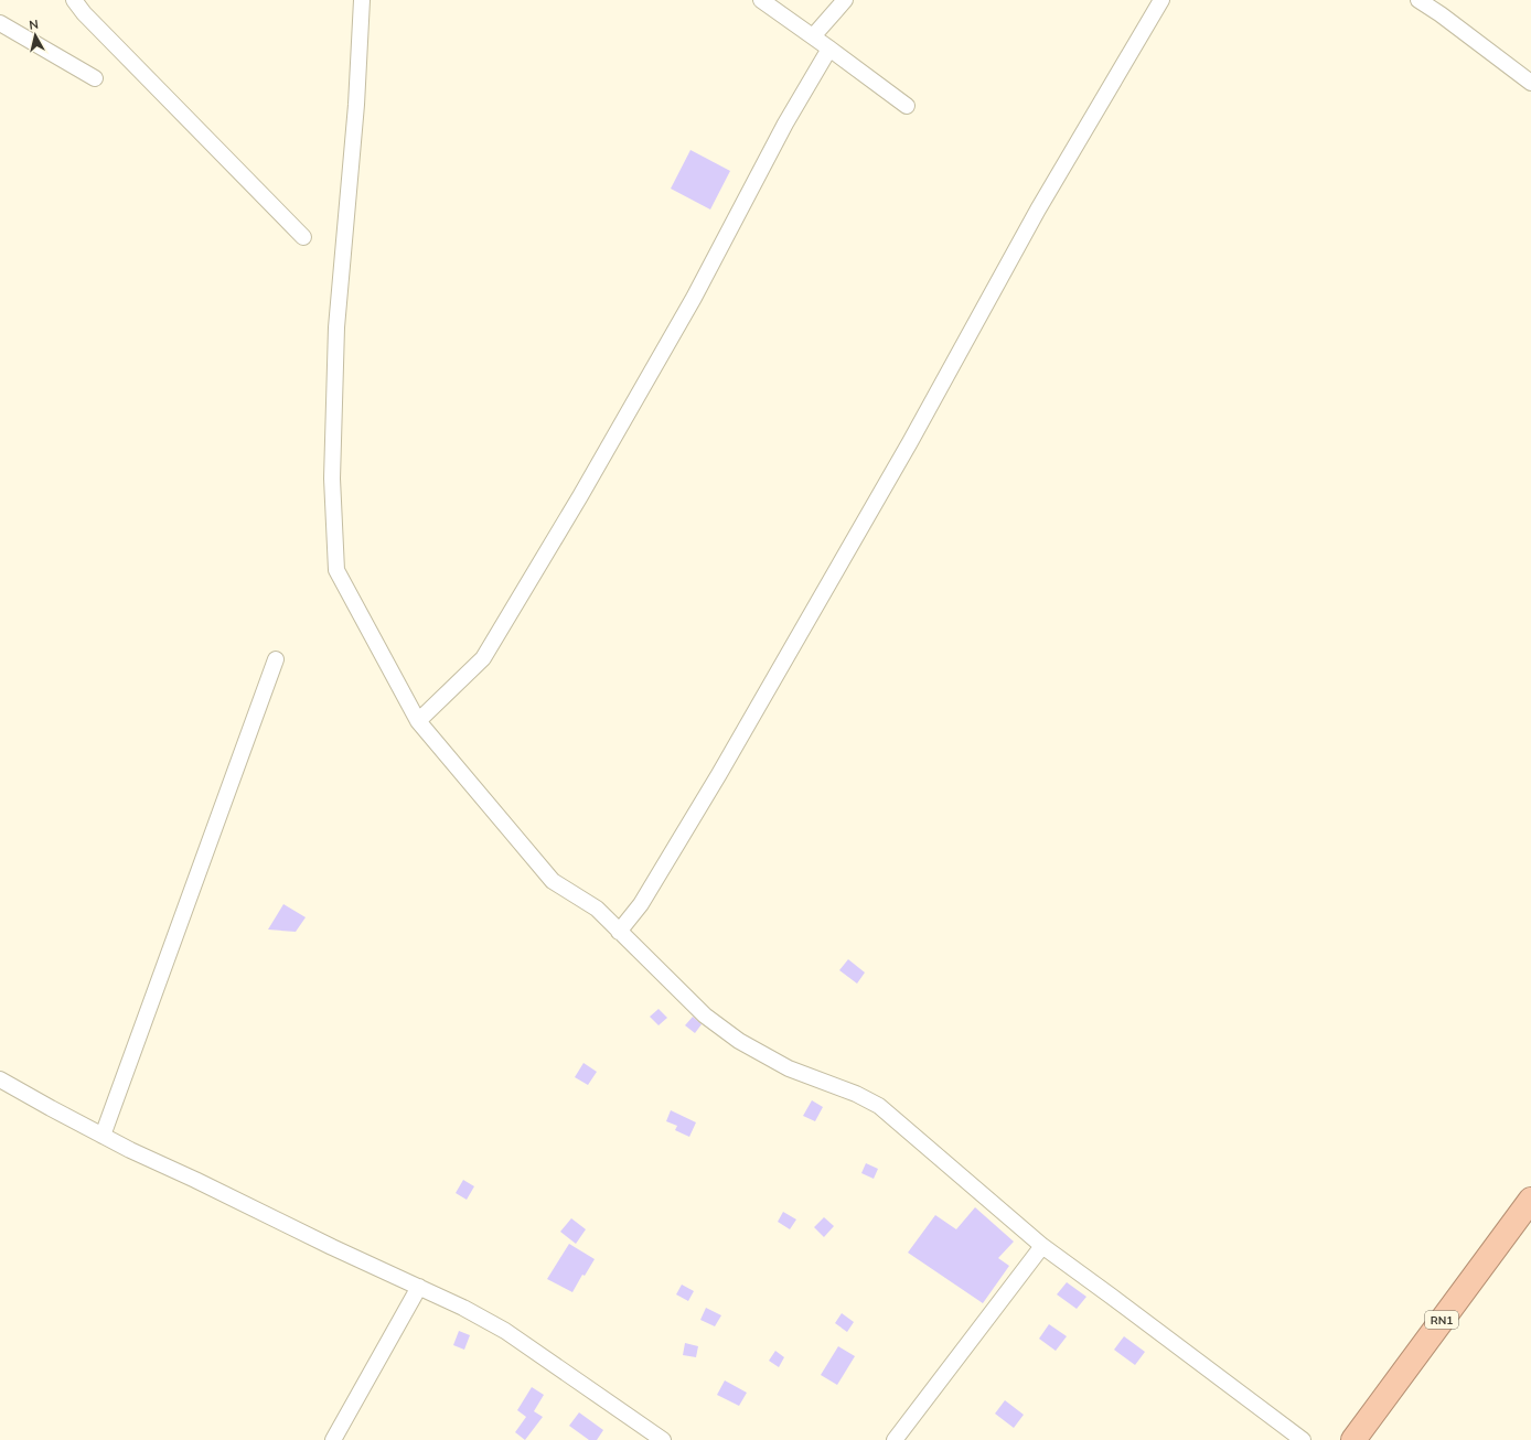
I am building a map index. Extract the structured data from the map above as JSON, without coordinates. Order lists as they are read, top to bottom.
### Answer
{
  "streets": {
    "highway": ["RN1"]
  },
  "north": "top"
}
